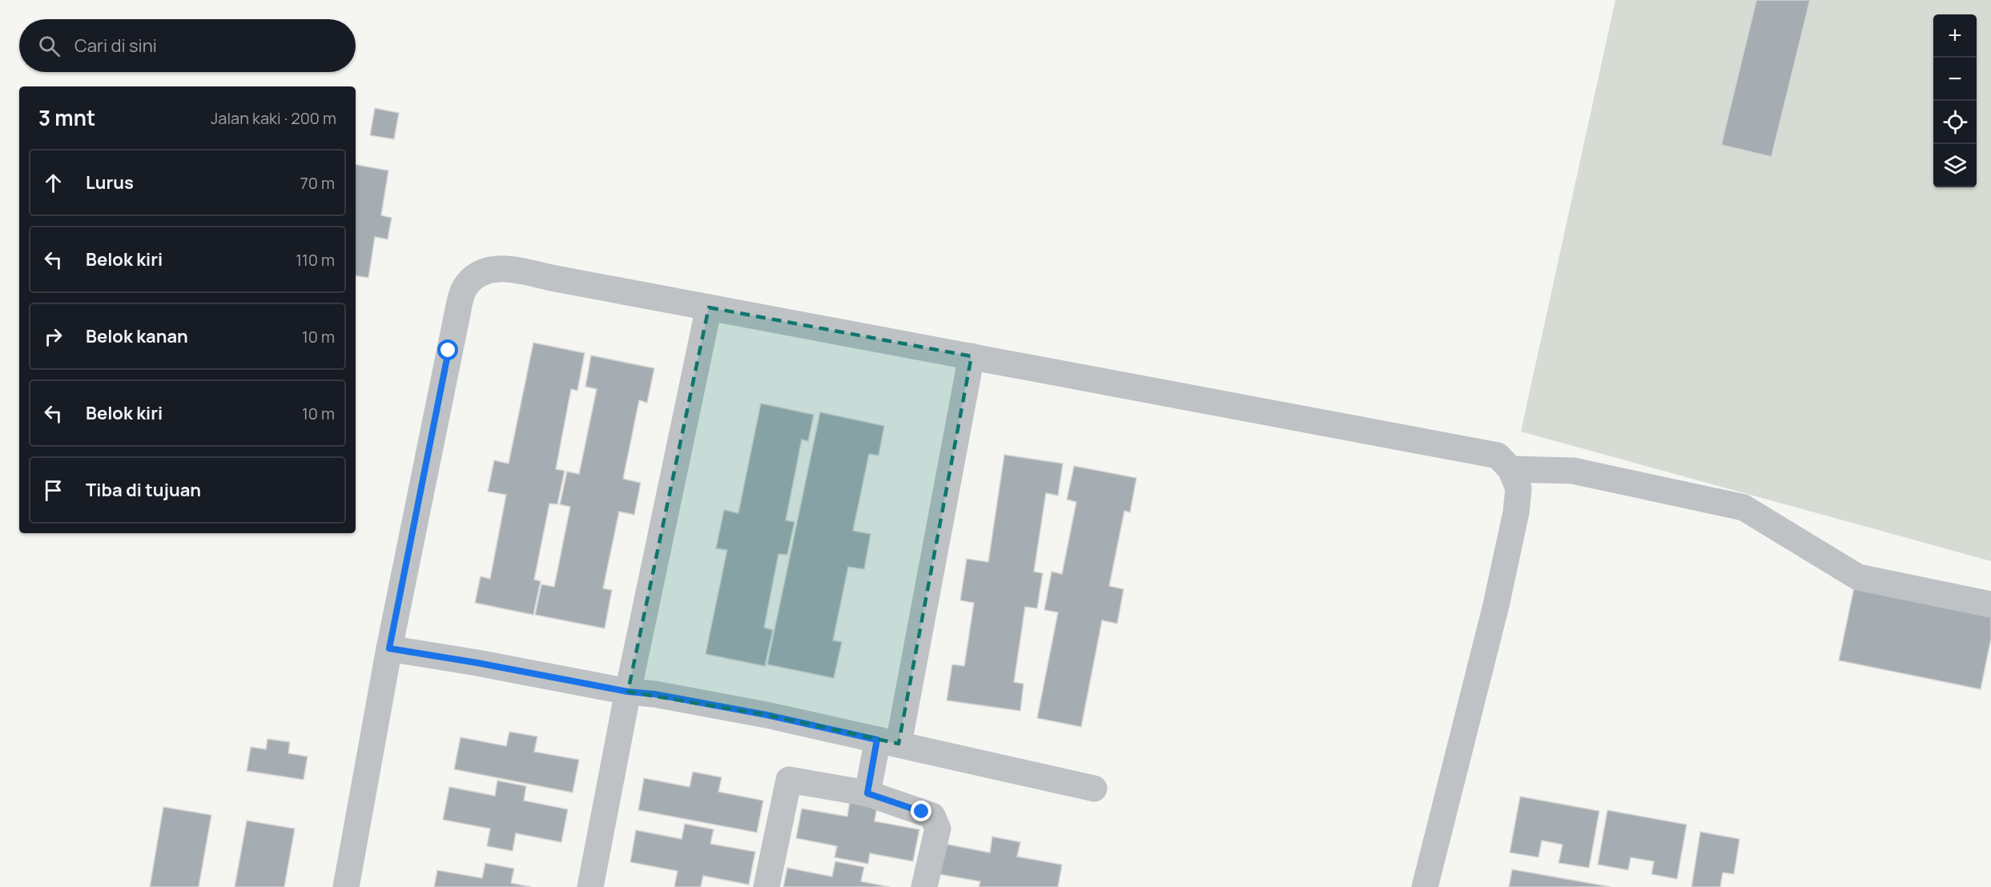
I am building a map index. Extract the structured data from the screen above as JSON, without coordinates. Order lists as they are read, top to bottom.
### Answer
{
  "page": {
    "map_buttons": ["+", "−"],
    "search": "Cari di sini",
    "heading": ["3 mnt", "Jalan kaki · 200 m"],
    "list": [
      ["Lurus", "70 m"],
      ["Belok kiri", "110 m"],
      ["Belok kanan", "10 m"],
      ["Belok kiri", "10 m"],
      "Tiba di tujuan"
    ]
  }
}
